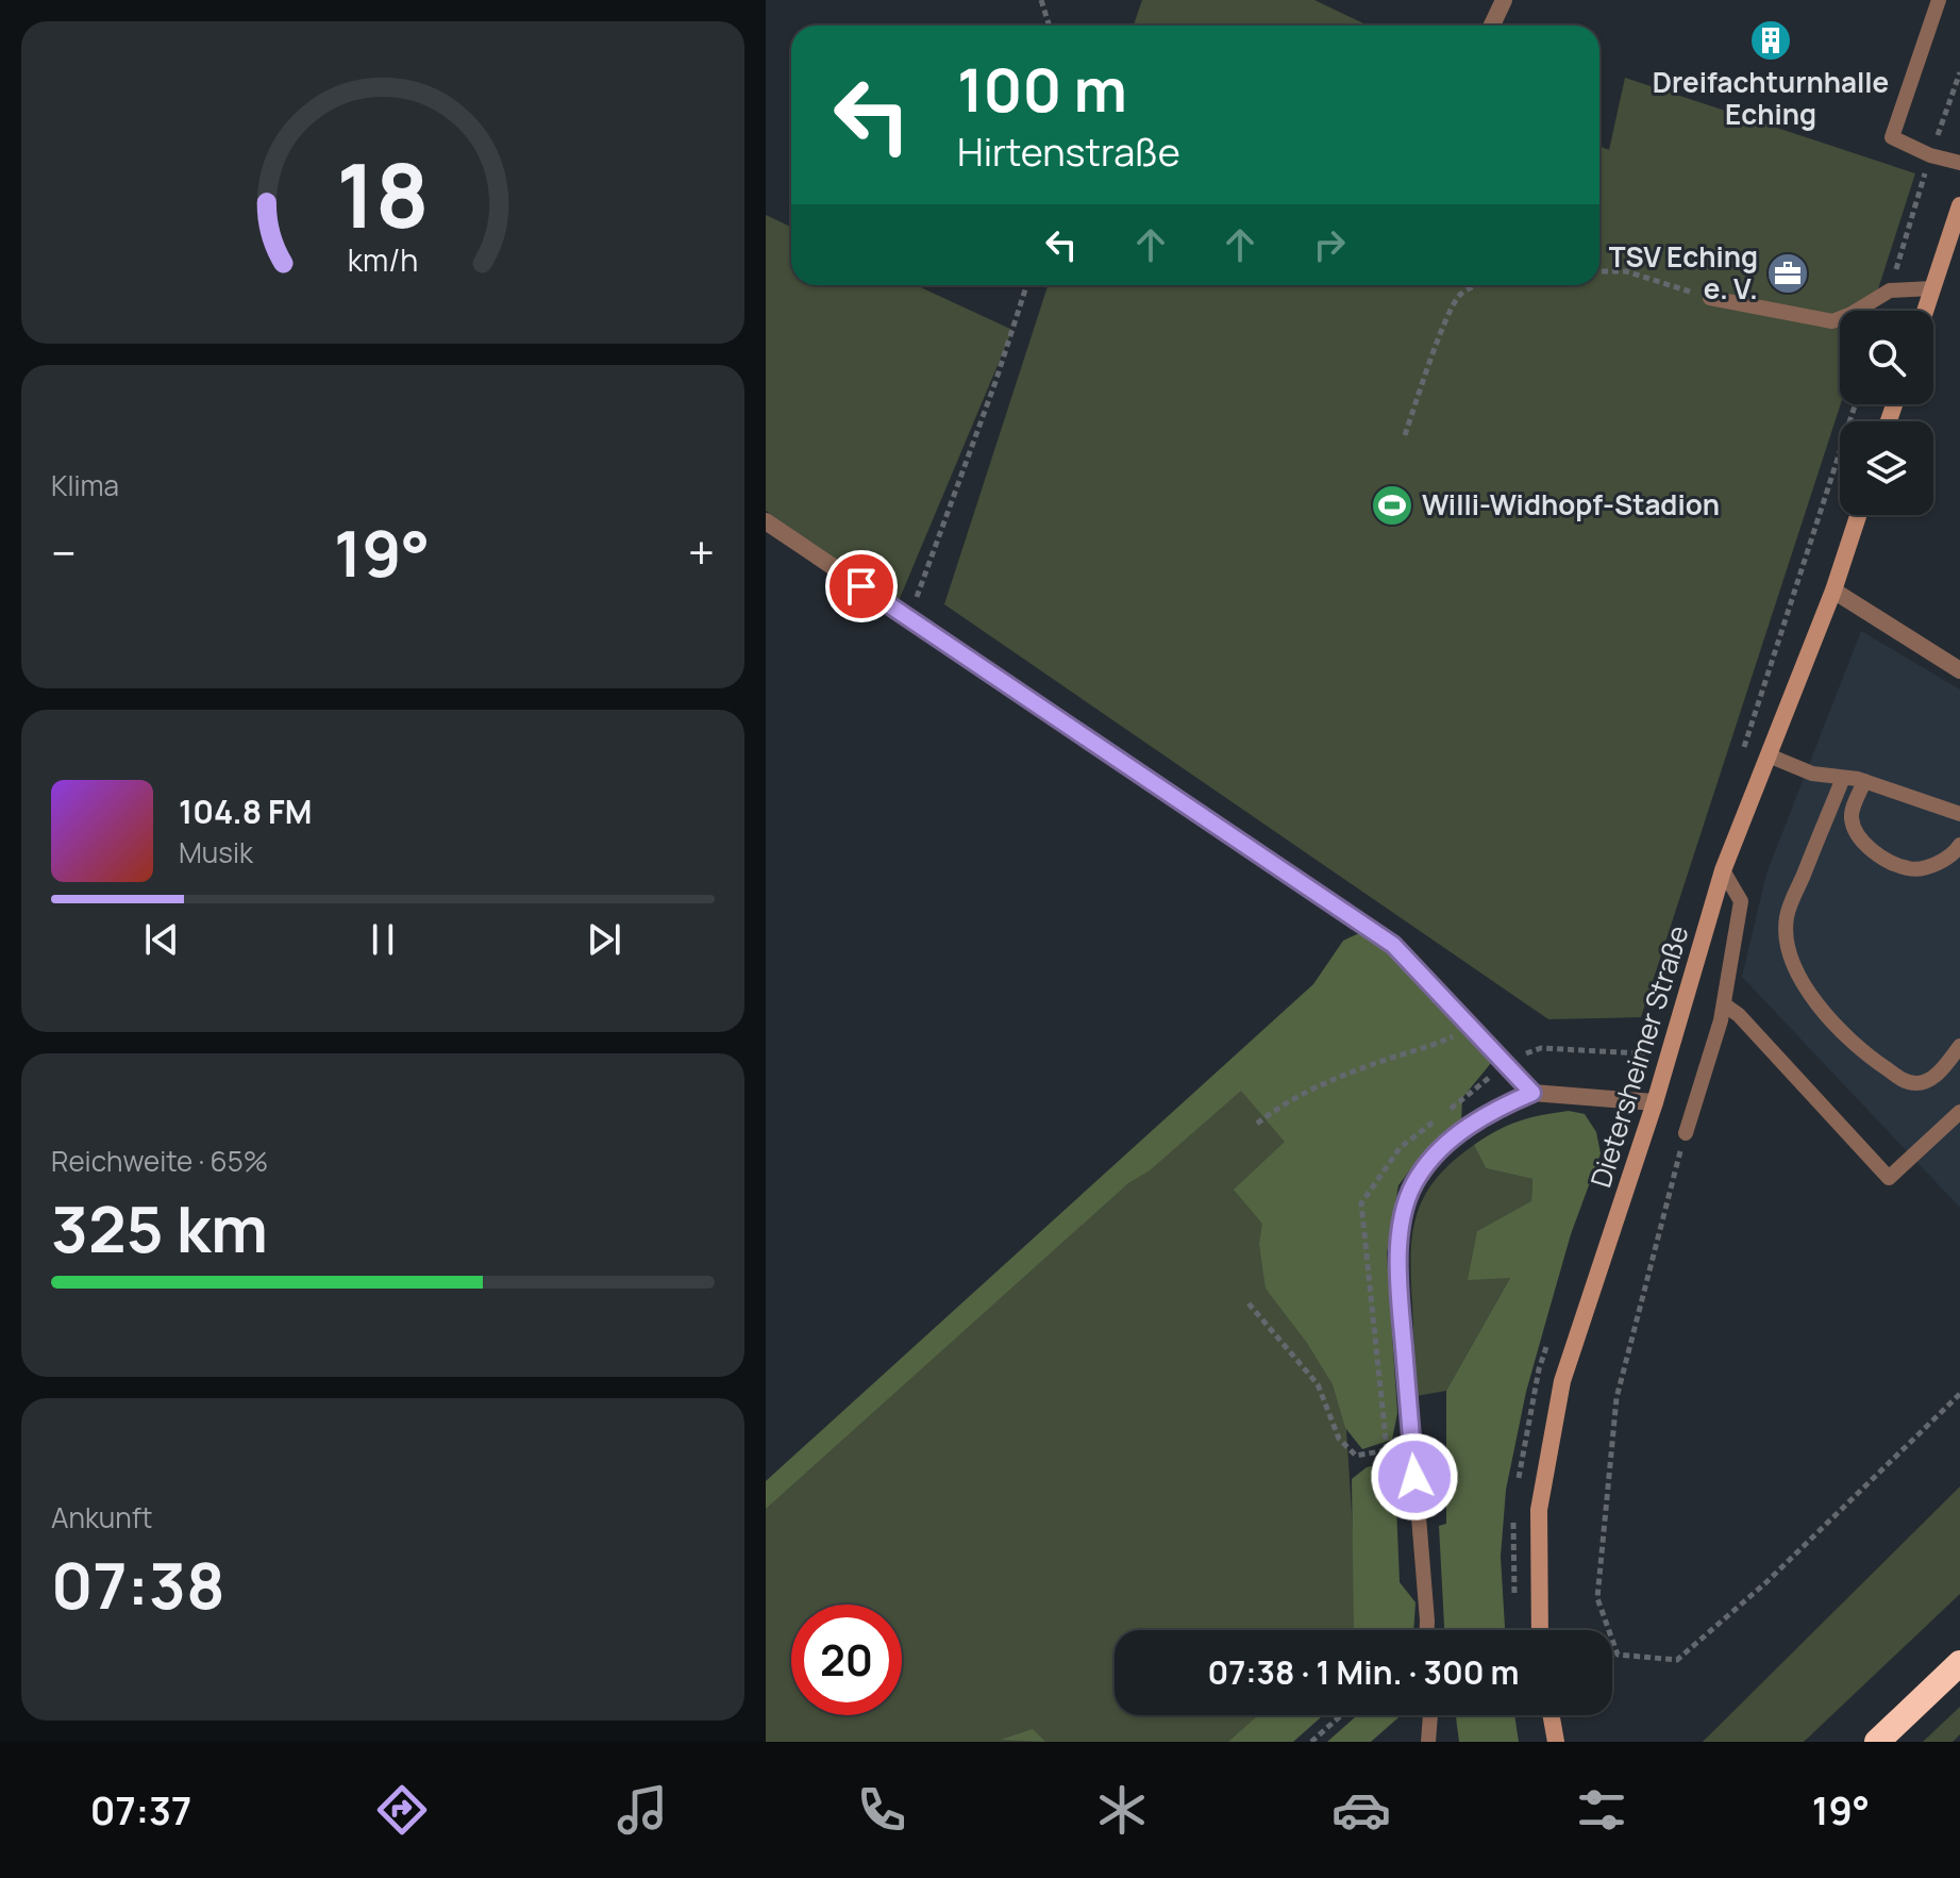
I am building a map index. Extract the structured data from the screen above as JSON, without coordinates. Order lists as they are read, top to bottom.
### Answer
{
  "streets": {
    "street": ["Dietersheimer Straße"]
  },
  "places": {
    "building": ["Dreifachturnhalle Eching"],
    "office": ["TSV Eching e. V."],
    "sports": ["Willi-Widhopf-Stadion"]
  },
  "page": {
    "turn": ["100 m", "Hirtenstraße"],
    "tile": [
      "Klima",
      ["Reichweite · 65%", "325 km"],
      ["Ankunft", "07:38"]
    ],
    "heat": ["−", "19°", "+"],
    "song": ["104.8 FM", "Musik"],
    "limit": "20",
    "trip": "07:38 · 1 Min. · 300 m",
    "tabs": ["07:37", "19°"],
    "gauge": ["18", "km/h"]
  }
}
